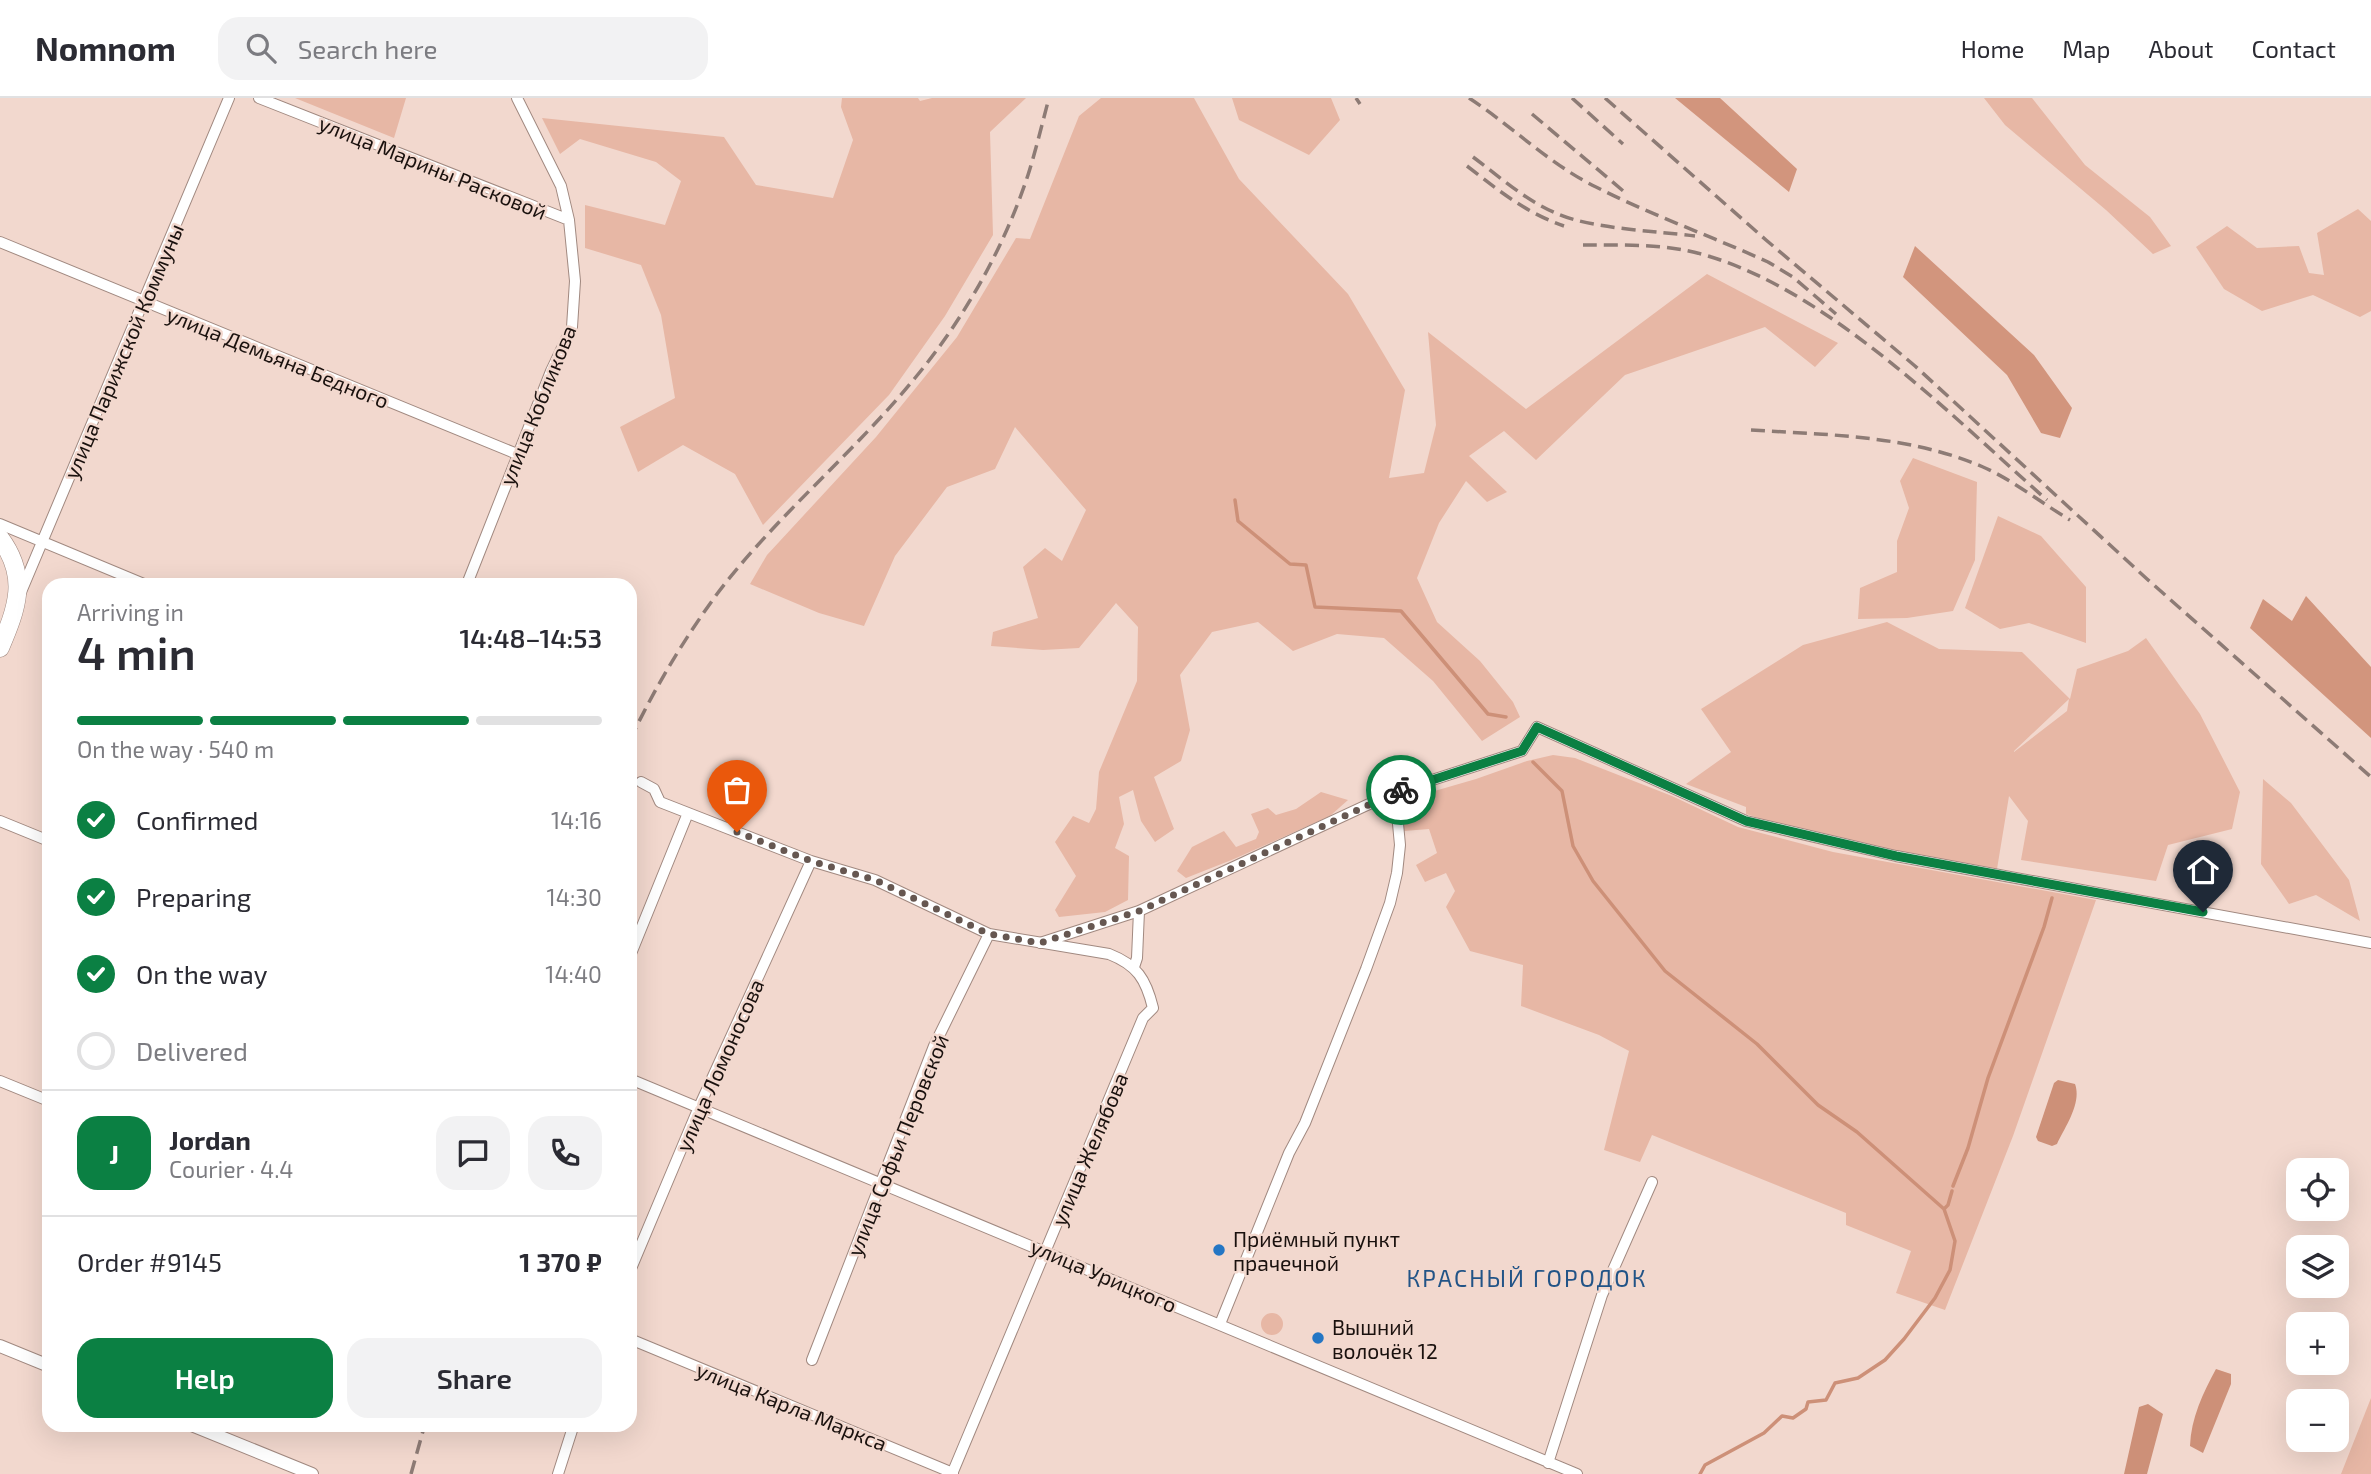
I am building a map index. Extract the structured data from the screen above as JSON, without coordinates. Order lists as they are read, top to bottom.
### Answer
{
  "streets": {
    "highway": ["улица Парижской Коммуны"],
    "street": [
      "улица Марины Расковой",
      "улица Демьяна Бедного",
      "улица Кобликова",
      "улица Ломоносова",
      "улица Софьи Перовской",
      "улица Желябова",
      "улица Урицкого",
      "улица Карла Маркса"
    ]
  },
  "crossings": [
    ["улица Марины Расковой", "улица Кобликова"],
    ["улица Парижской Коммуны", "улица Демьяна Бедного"],
    ["улица Демьяна Бедного", "улица Кобликова"],
    ["улица Ломоносова", "улица Урицкого"],
    ["улица Софьи Перовской", "улица Урицкого"],
    ["улица Желябова", "улица Урицкого"],
    ["улица Желябова", "улица Карла Маркса"]
  ],
  "districts": ["КРАСНЫЙ ГОРОДОК"],
  "places": ["Приёмный пункт прачечной", "Вышний волочёк 12"],
  "page": {
    "header": "Nomnom",
    "search": "Search here",
    "nav": [
      "Home",
      "Map",
      "About",
      "Contact"
    ],
    "heading": ["4 min", "Arriving in", "14:48–14:53"],
    "panel": [
      "Jordan",
      "Courier · 4.4",
      "Order #9145",
      "1 370 ₽"
    ],
    "bar": "On the way · 540 m",
    "list": [
      ["Confirmed", "14:16"],
      ["Preparing", "14:30"],
      ["On the way", "14:40"],
      "Delivered"
    ],
    "round": "J",
    "map_buttons": ["+", "−"],
    "buttons": ["Help", "Share"]
  }
}
